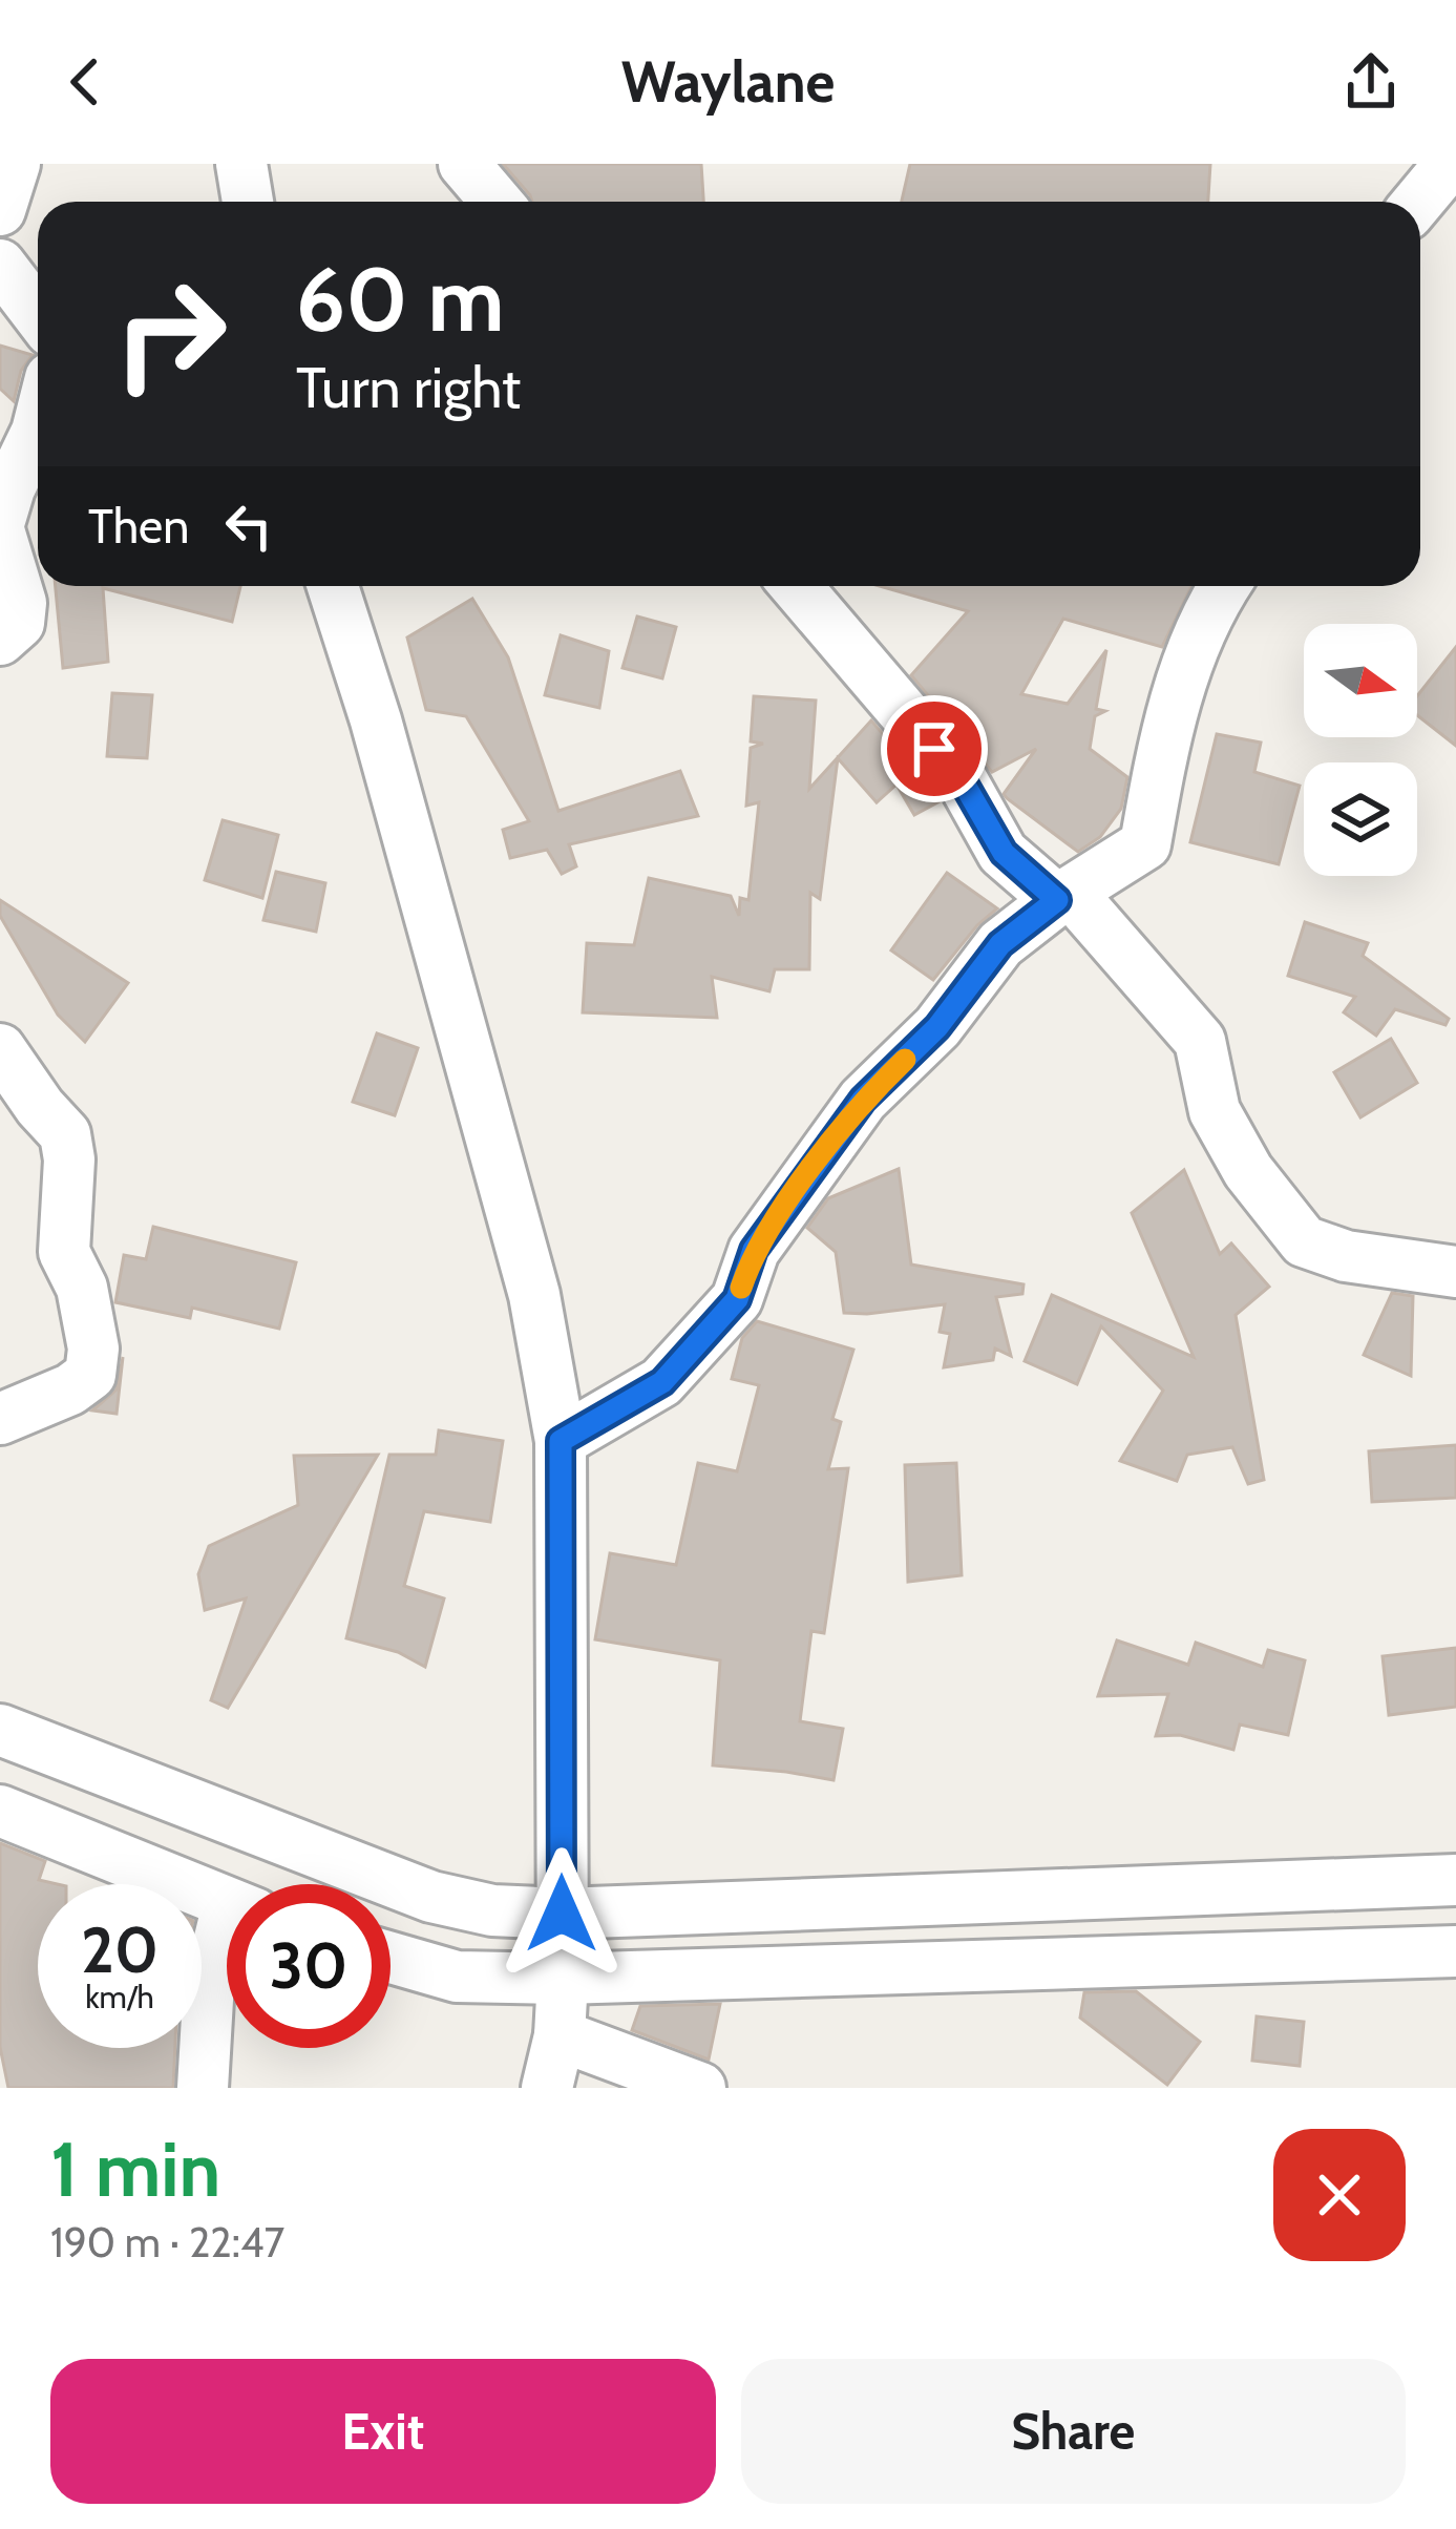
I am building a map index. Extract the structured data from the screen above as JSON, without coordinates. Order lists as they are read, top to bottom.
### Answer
{
  "north": "right",
  "page": {
    "header": "Waylane",
    "turn": ["60 m", "Turn right"],
    "then": "Then",
    "speed": "20 km/h",
    "limit": "30",
    "heading": ["1 min", "190 m · 22:47"],
    "buttons": ["Exit", "Share"]
  }
}
